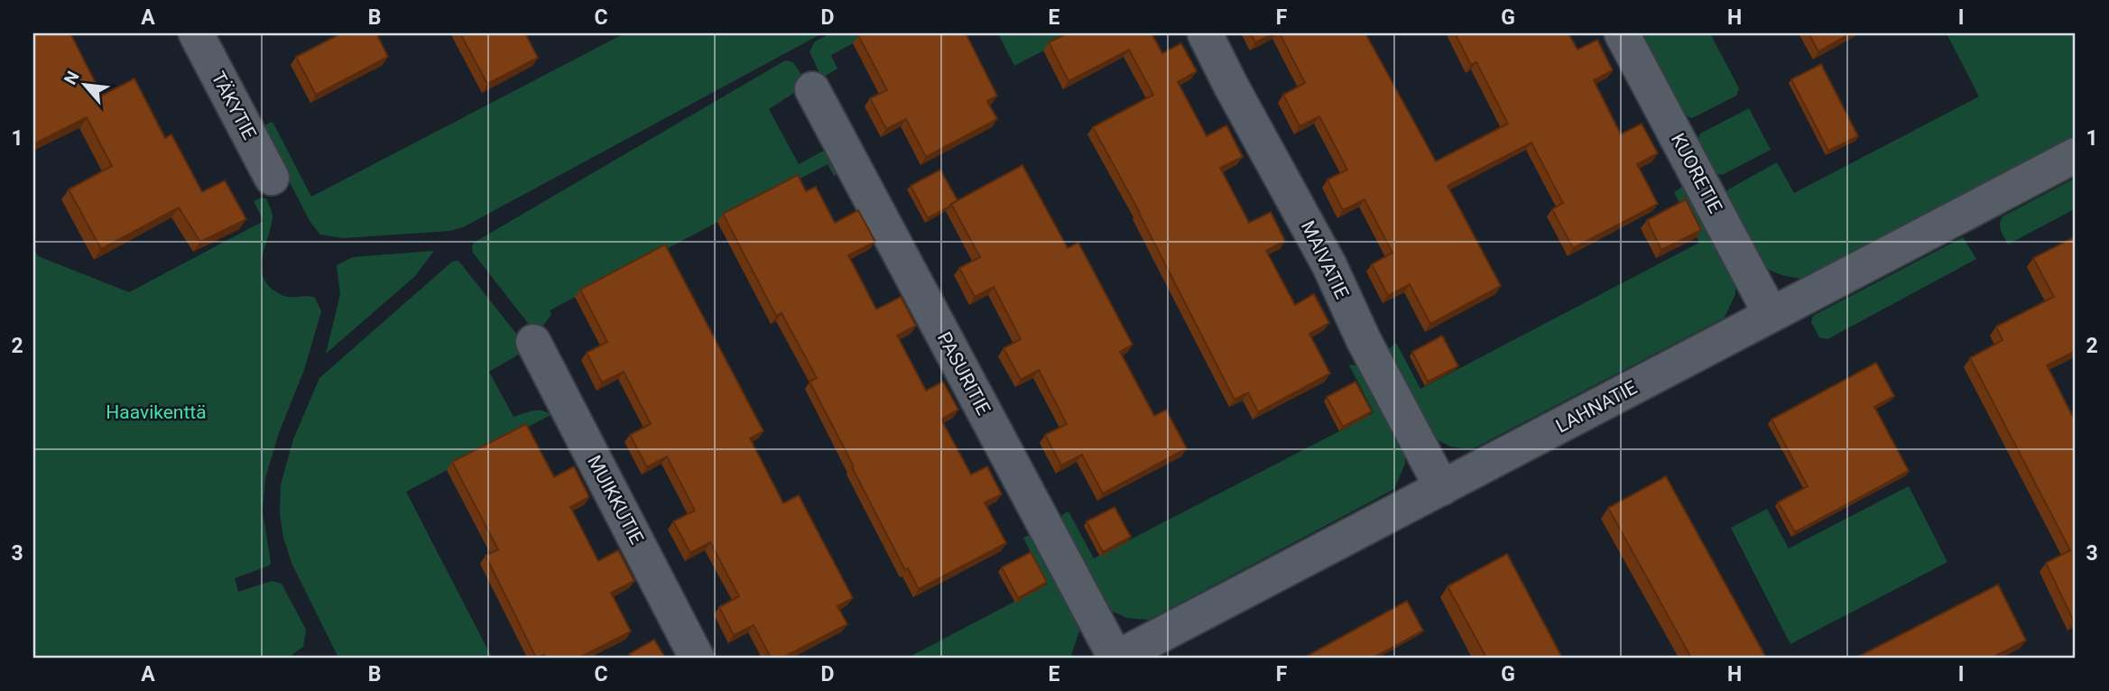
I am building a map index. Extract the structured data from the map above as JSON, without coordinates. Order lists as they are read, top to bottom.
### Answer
{
  "streets": {
    "street": [
      "TÄKYTIE",
      "KUORETIE",
      "MAIVATIE",
      "PASURITIE",
      "LAHNATIE",
      "MUIKKUTIE"
    ]
  },
  "crossings": [
    ["KUORETIE", "LAHNATIE"],
    ["MAIVATIE", "LAHNATIE"],
    ["PASURITIE", "LAHNATIE"]
  ],
  "parks": ["Haavikenttä"],
  "north": "top left",
  "grid": {
    "columns": [
      "A",
      "B",
      "C",
      "D",
      "E",
      "F",
      "G",
      "H",
      "I"
    ],
    "rows": ["1", "2", "3"]
  }
}
